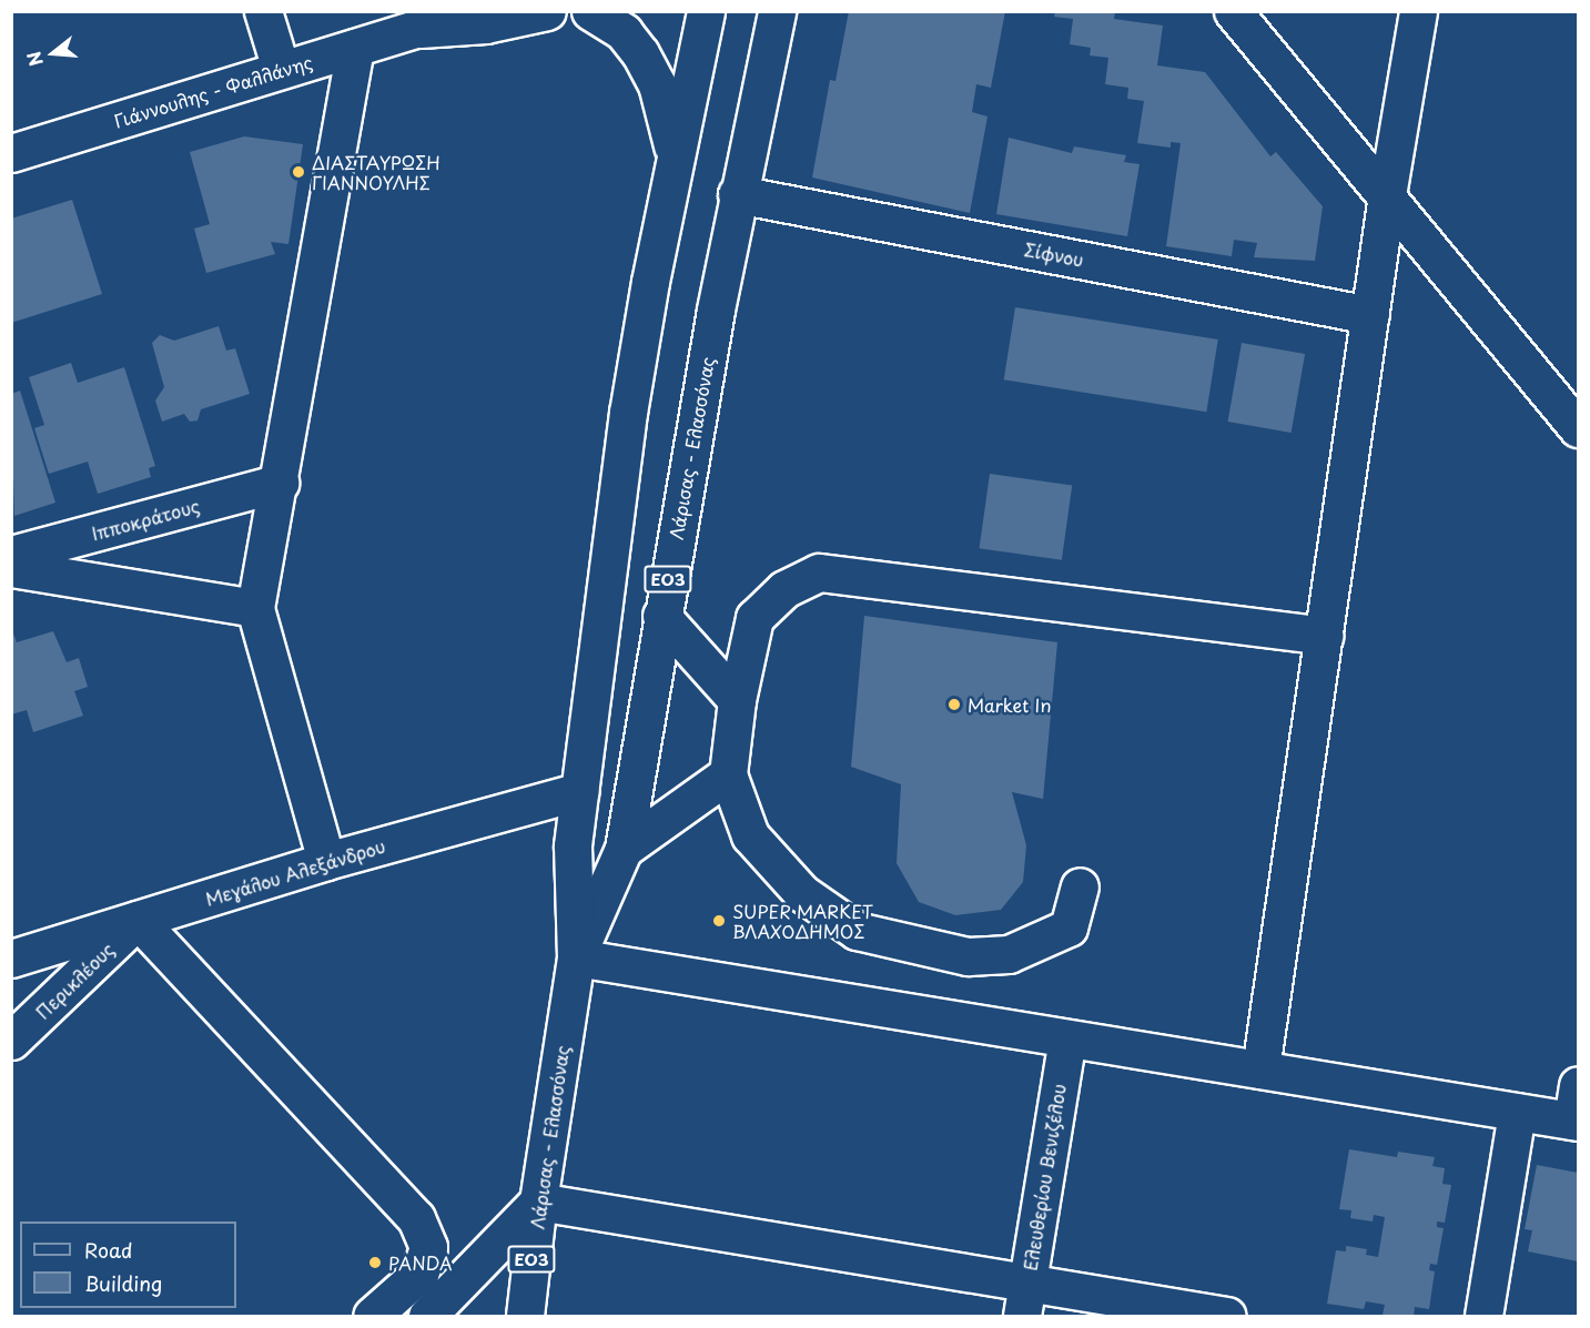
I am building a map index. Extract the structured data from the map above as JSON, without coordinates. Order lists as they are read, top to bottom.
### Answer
{
  "streets": {
    "main road": [
      "Γιάννουλης - Φαλλάνης",
      "Σίφνου",
      "Λάρισας - Ελασσόνας",
      "Ιπποκράτους",
      "ΕΟ3",
      "Μεγάλου Αλεξάνδρου",
      "Περικλέους",
      "Ελευθερίου Βενιζέλου"
    ]
  },
  "crossings": [
    ["Σίφνου", "Λάρισας - Ελασσόνας"],
    ["Λάρισας - Ελασσόνας", "Μεγάλου Αλεξάνδρου"],
    ["Μεγάλου Αλεξάνδρου", "Περικλέους"]
  ],
  "places": [
    "ΔΙΑΣΤΑΥΡΩΣΗ ΓΙΑΝΝΟΥΛΗΣ",
    "Market In",
    "SUPER MARKET ΒΛΑΧΟΔΗΜΟΣ",
    "PANDA"
  ],
  "legend": ["Road", "Building"],
  "north": "left"
}
